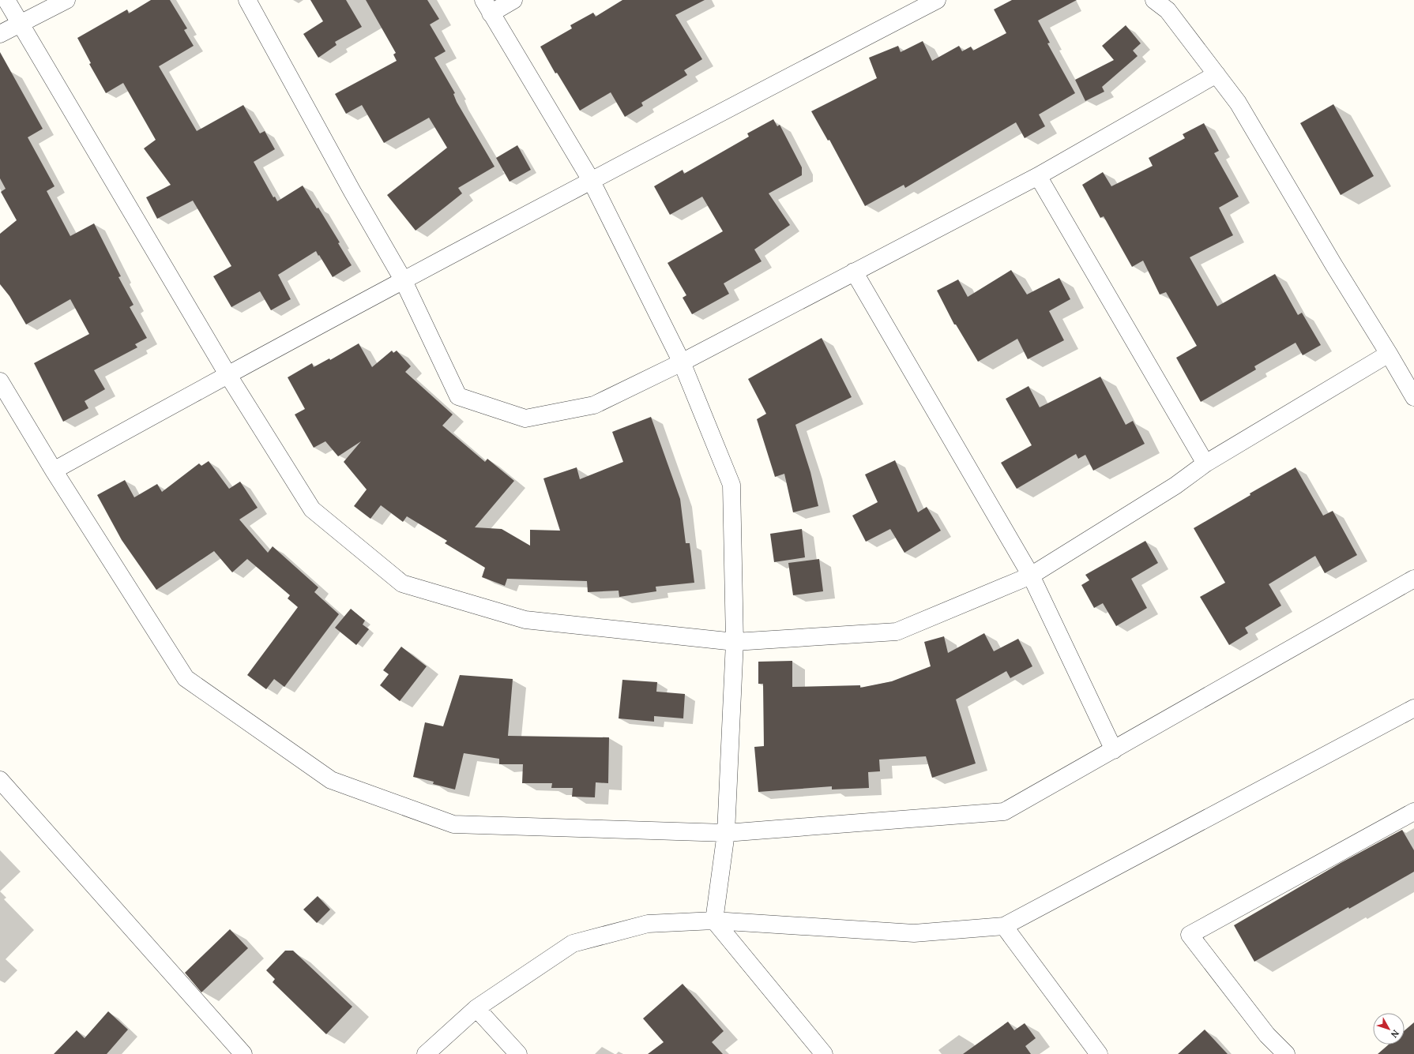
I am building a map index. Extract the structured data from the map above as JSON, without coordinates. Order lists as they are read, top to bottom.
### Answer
{
  "north": "bottom right"
}
